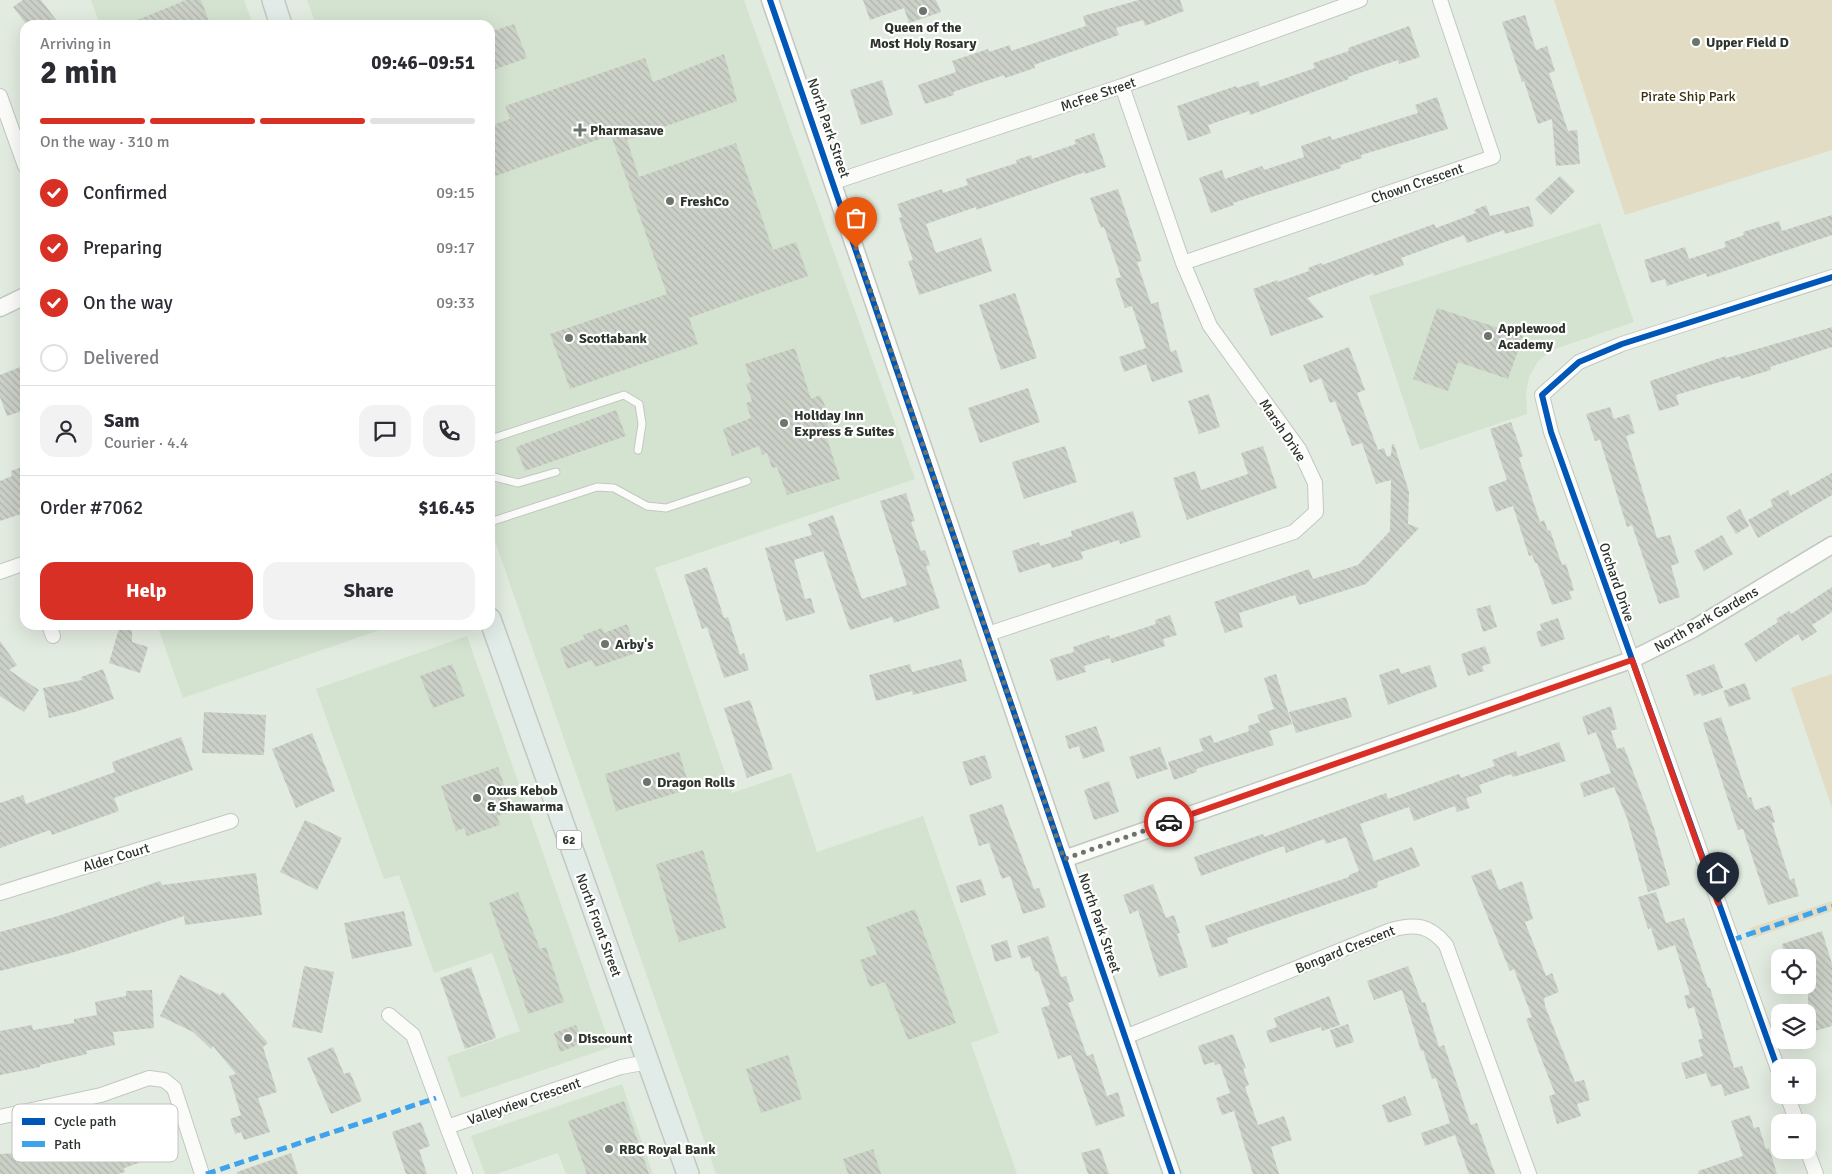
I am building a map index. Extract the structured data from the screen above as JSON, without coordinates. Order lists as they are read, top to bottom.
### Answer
{
  "streets": {
    "main road": ["62", "North Front Street"],
    "street": [
      "McFee Street",
      "North Park Street",
      "Chown Crescent",
      "Marsh Drive",
      "Orchard Drive",
      "North Park Gardens",
      "Alder Court",
      "Bongard Crescent",
      "Valleyview Crescent"
    ]
  },
  "crossings": [
    ["McFee Street", "North Park Street"],
    ["McFee Street", "Marsh Drive"],
    ["North Park Street", "Marsh Drive"],
    ["North Park Street", "North Park Gardens"],
    ["North Park Street", "Bongard Crescent"],
    ["Chown Crescent", "Marsh Drive"],
    ["Orchard Drive", "North Park Gardens"],
    ["North Front Street", "Valleyview Crescent"]
  ],
  "parks": ["Pirate Ship Park"],
  "places": {
    "other": [
      "Queen of the Most Holy Rosary",
      "Upper Field D",
      "FreshCo",
      "Applewood Academy",
      "Scotiabank",
      "Holiday Inn Express & Suites",
      "Arby's",
      "Dragon Rolls",
      "Oxus Kebob & Shawarma",
      "Discount",
      "RBC Royal Bank"
    ],
    "health": ["Pharmasave"]
  },
  "legend": ["Cycle path", "Path"],
  "page": {
    "heading": ["2 min", "Arriving in", "09:46–09:51"],
    "panel": [
      "Sam",
      "Courier · 4.4",
      "Order #7062",
      "$16.45"
    ],
    "bar": "On the way · 310 m",
    "list": [
      ["Confirmed", "09:15"],
      ["Preparing", "09:17"],
      ["On the way", "09:33"],
      "Delivered"
    ],
    "buttons": ["Help", "Share"],
    "map_buttons": ["+", "−"]
  }
}
